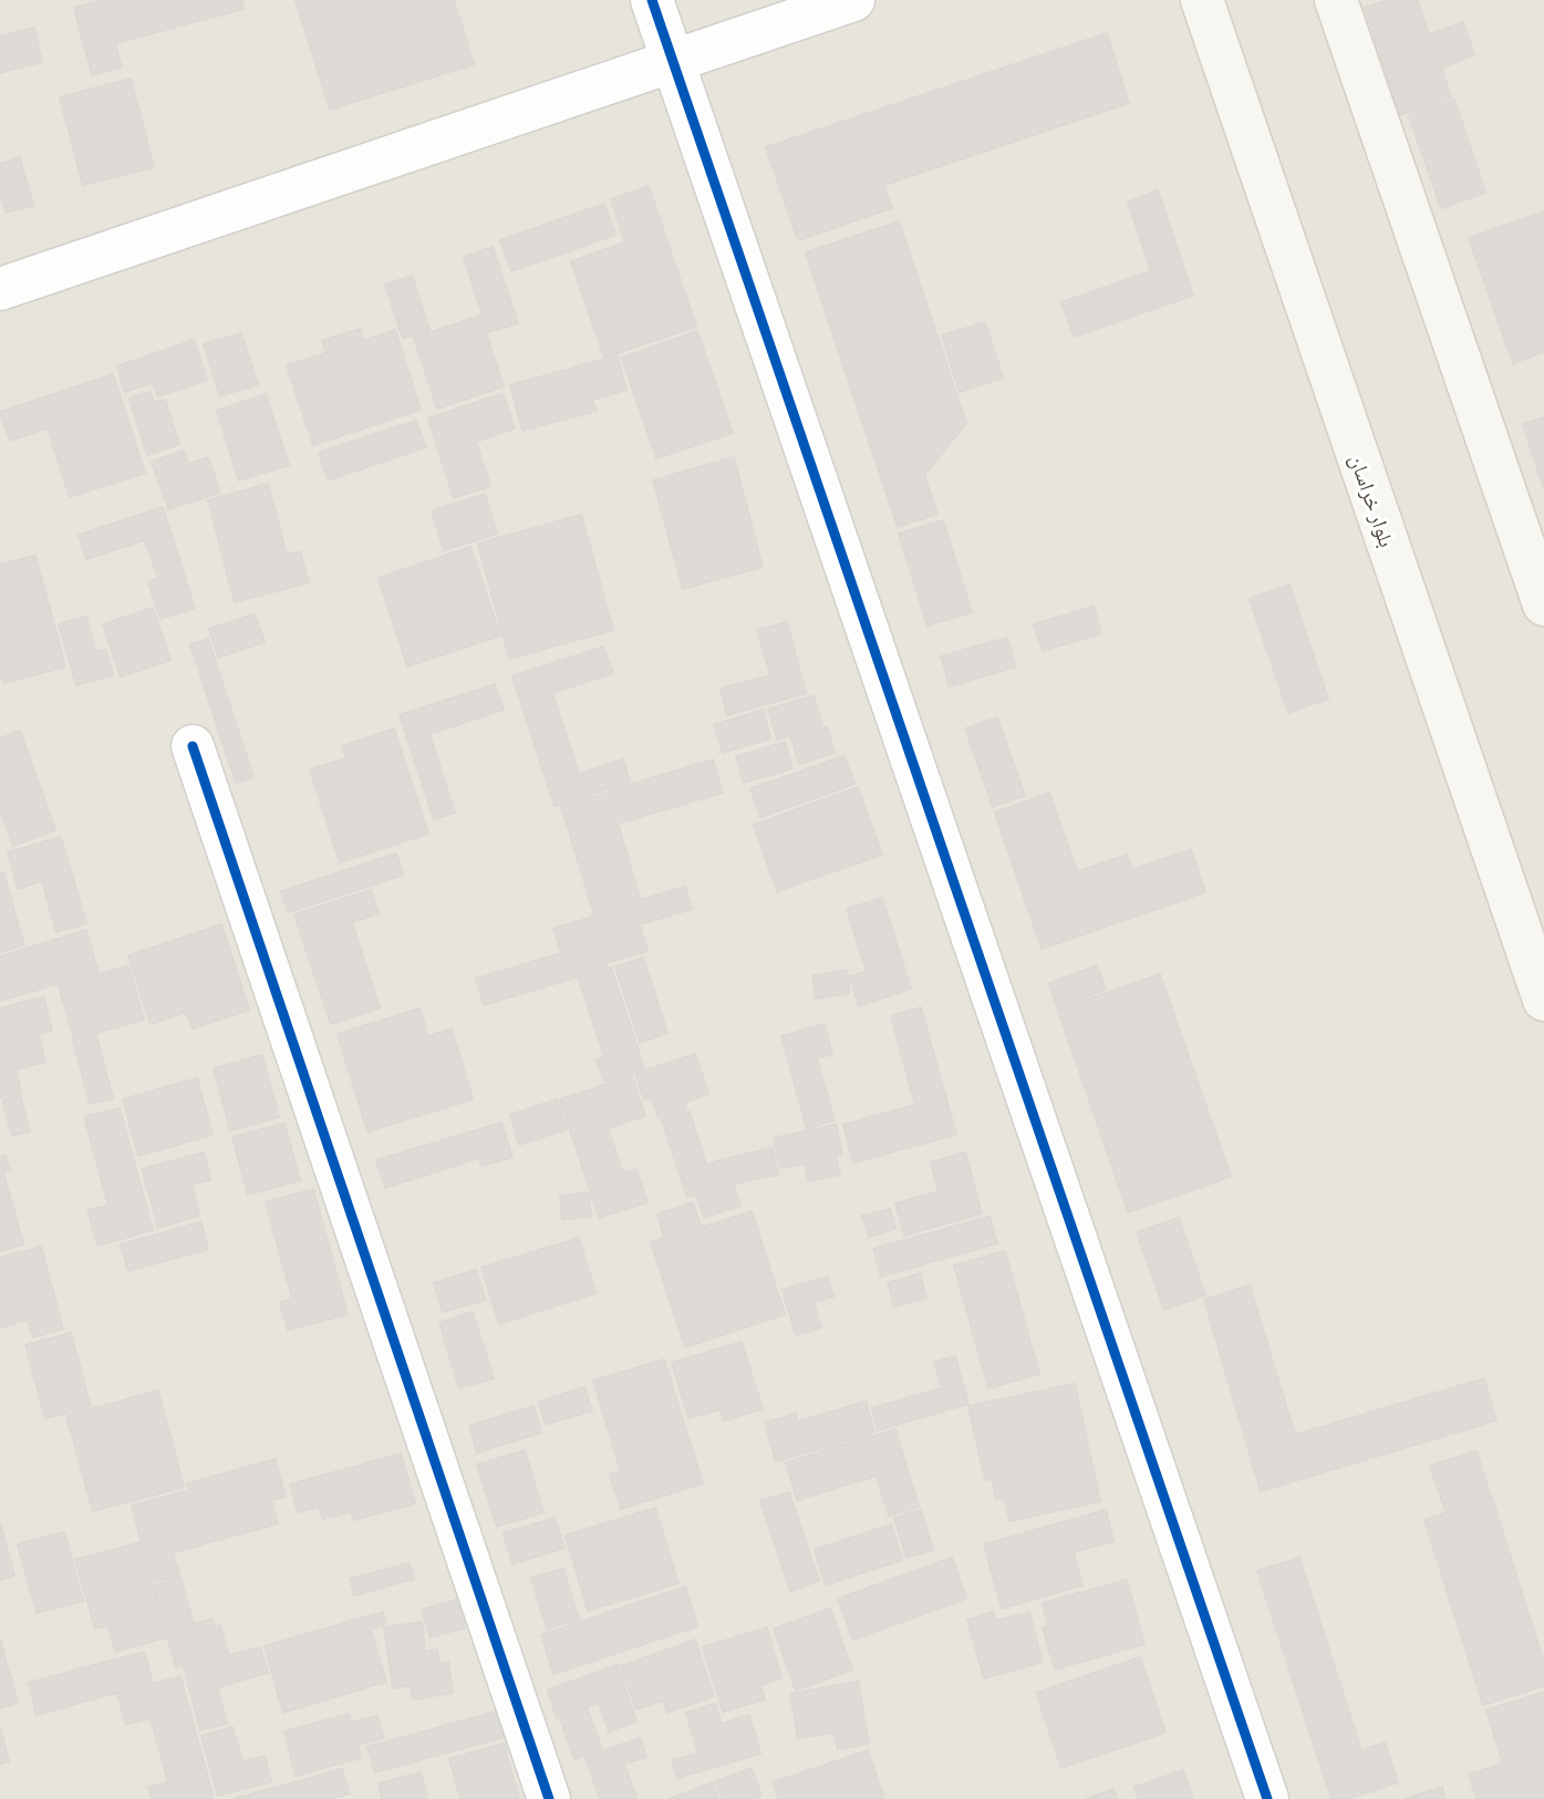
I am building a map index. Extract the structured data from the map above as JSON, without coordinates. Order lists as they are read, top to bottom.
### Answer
{
  "streets": {
    "main road": ["بلوار خراسان"]
  }
}
